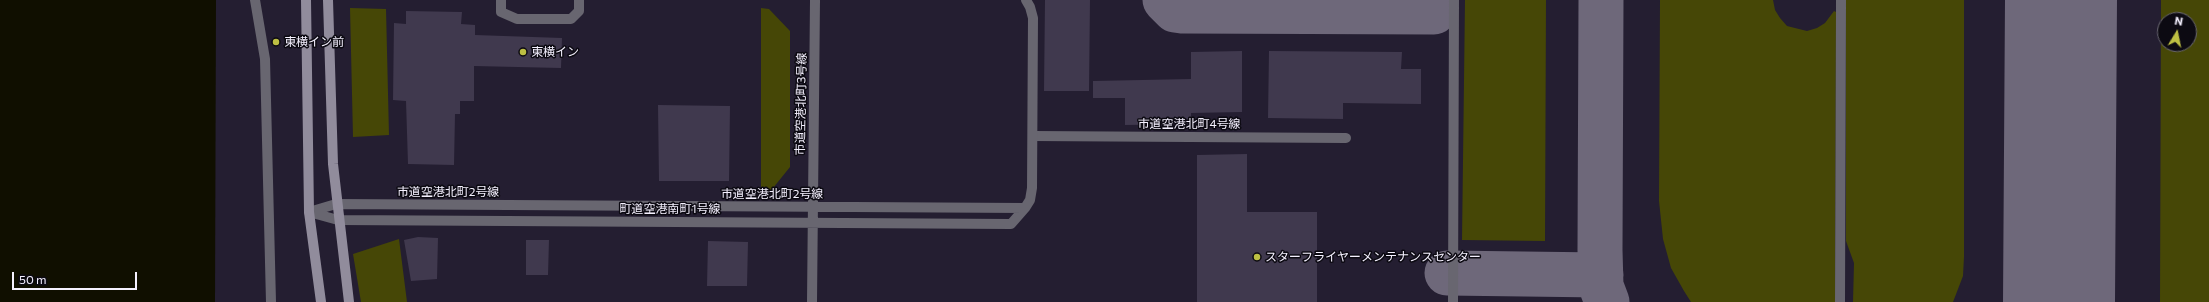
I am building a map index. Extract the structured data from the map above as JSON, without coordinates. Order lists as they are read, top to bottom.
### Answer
{
  "streets": {
    "street": [
      "市道空港北町3号線",
      "市道空港北町4号線",
      "市道空港北町2号線",
      "町道空港南町1号線"
    ]
  },
  "crossings": [
    ["市道空港北町3号線", "市道空港北町2号線"],
    ["市道空港北町3号線", "町道空港南町1号線"],
    ["市道空港北町2号線", "町道空港南町1号線"]
  ],
  "places": ["東横イン前", "東横イン", "スターフライヤーメンテナンスセンター"],
  "scale_bar": "50 m",
  "north": "top"
}
